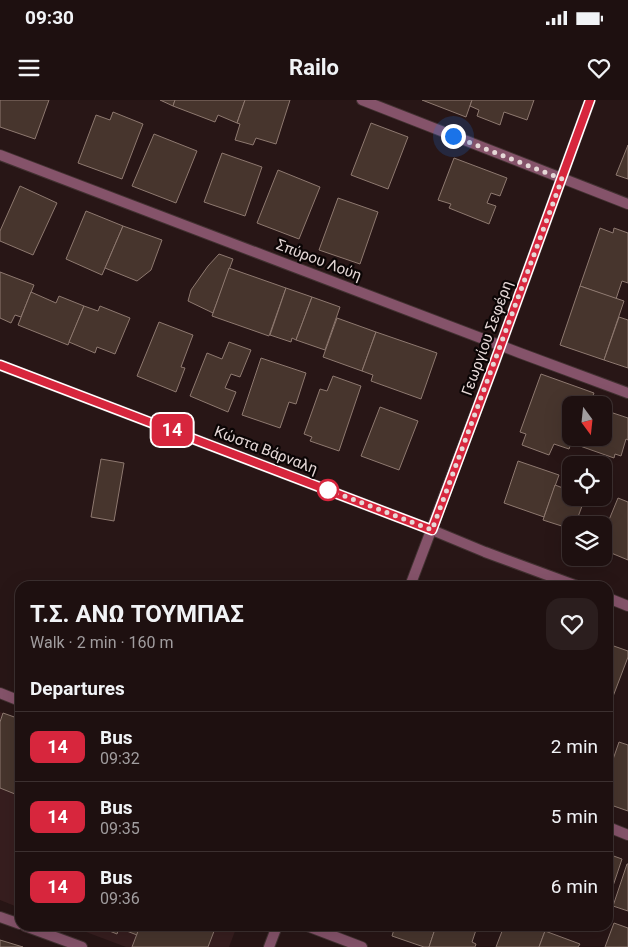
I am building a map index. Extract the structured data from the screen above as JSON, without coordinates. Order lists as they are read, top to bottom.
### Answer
{
  "streets": {
    "street": ["Σπύρου Λούη", "Γεωργίου Σεφέρη", "Κώστα Βάρναλη"]
  },
  "crossings": [
    ["Σπύρου Λούη", "Γεωργίου Σεφέρη"],
    ["Γεωργίου Σεφέρη", "Κώστα Βάρναλη"]
  ],
  "lines": ["bus line 14"],
  "north": "bottom",
  "page": {
    "status": "09:30",
    "header": "Railo",
    "on_map": "14",
    "heading": [
      ["Τ.Σ. ΑΝΩ ΤΟΥΜΠΑΣ", "Walk · 2 min · 160 m"],
      "Departures"
    ],
    "list": [
      {
        "mark": "14",
        "name": "Bus",
        "note": "09:32",
        "value": "2 min"
      },
      {
        "mark": "14",
        "name": "Bus",
        "note": "09:35",
        "value": "5 min"
      },
      {
        "mark": "14",
        "name": "Bus",
        "note": "09:36",
        "value": "6 min"
      }
    ]
  }
}
